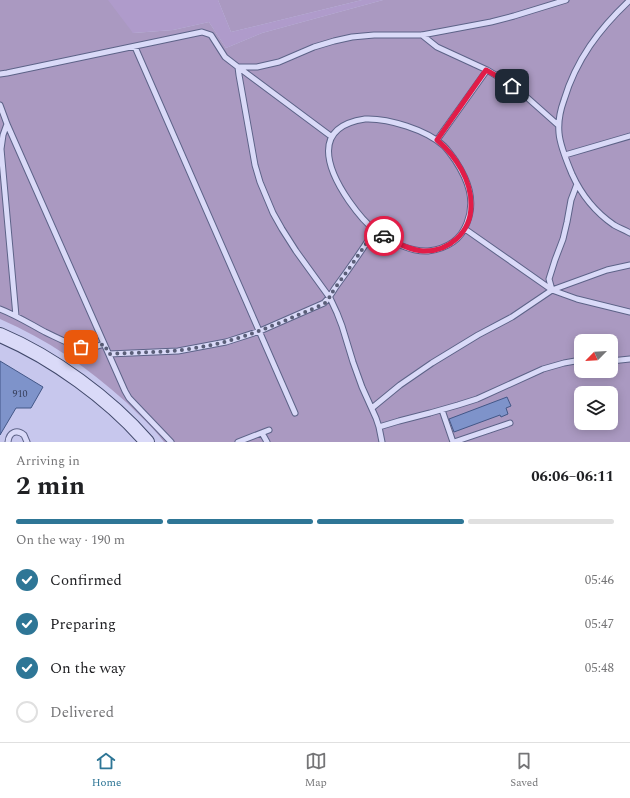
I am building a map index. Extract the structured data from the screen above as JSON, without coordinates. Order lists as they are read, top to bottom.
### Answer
{
  "house_numbers": ["910"],
  "north": "bottom left",
  "page": {
    "heading": ["2 min", "Arriving in", "06:06–06:11"],
    "bar": "On the way · 190 m",
    "list": [
      ["Confirmed", "05:46"],
      ["Preparing", "05:47"],
      ["On the way", "05:48"],
      "Delivered"
    ],
    "tabs": ["Home", "Map", "Saved"]
  }
}
